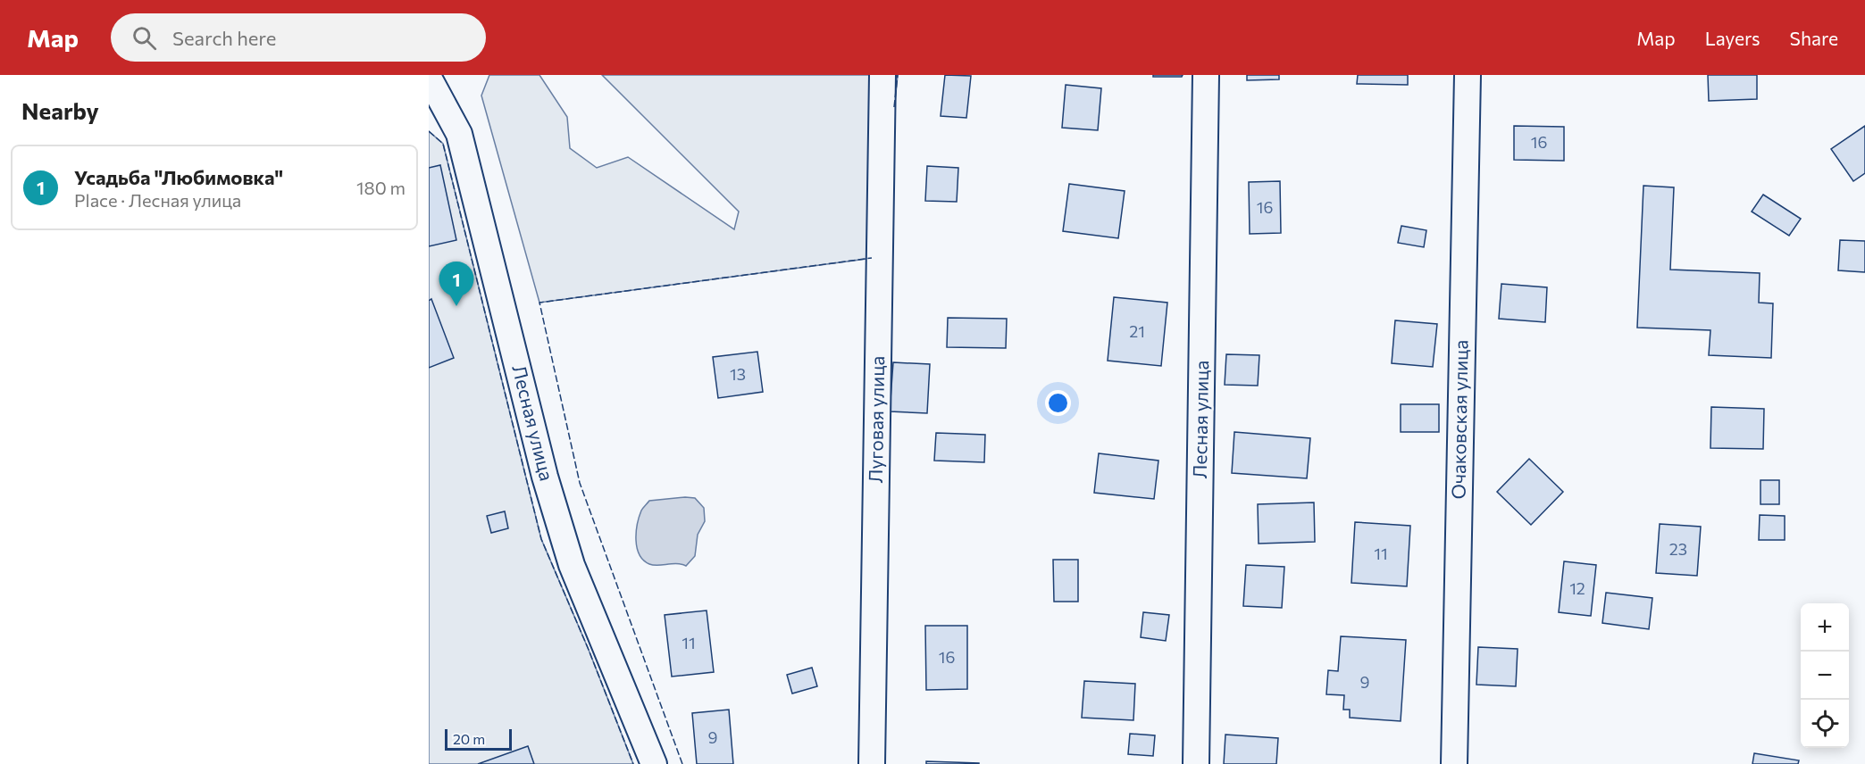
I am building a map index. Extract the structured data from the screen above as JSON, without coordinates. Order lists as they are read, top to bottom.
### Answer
{
  "streets": {
    "street": ["Луговая улица", "Лесная улица", "Очаковская улица"]
  },
  "house_numbers": [
    "16",
    "16",
    "21",
    "13",
    "23",
    "11",
    "12",
    "11",
    "16",
    "9",
    "9"
  ],
  "scale_bar": "20 m",
  "page": {
    "header": "Map",
    "search": "Search here",
    "nav": ["Map", "Layers", "Share"],
    "heading": "Nearby",
    "list": [
      {
        "mark": "1",
        "name": "Усадьба \"Любимовка\"",
        "note": "Place · Лесная улица",
        "value": "180 m"
      }
    ],
    "pins": "1",
    "map_buttons": ["+", "−"],
    "scale": "20 m"
  }
}
